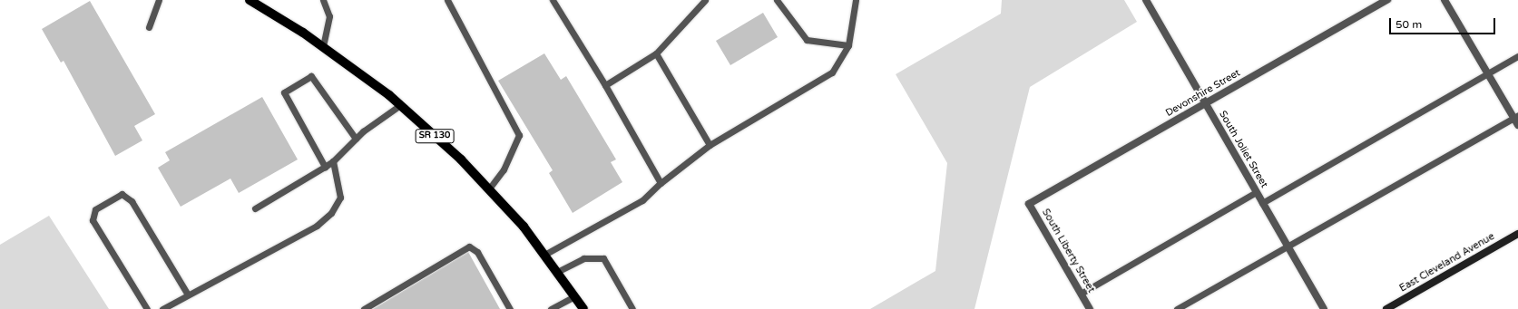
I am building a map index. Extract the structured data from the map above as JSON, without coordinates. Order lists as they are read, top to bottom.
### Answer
{
  "streets": {
    "main road": ["SR 130", "East Cleveland Avenue"],
    "street": ["Devonshire Street", "South Joliet Street", "South Liberty Street"]
  },
  "crossings": [
    ["Devonshire Street", "South Joliet Street"],
    ["Devonshire Street", "South Liberty Street"]
  ],
  "scale_bar": "50 m"
}
